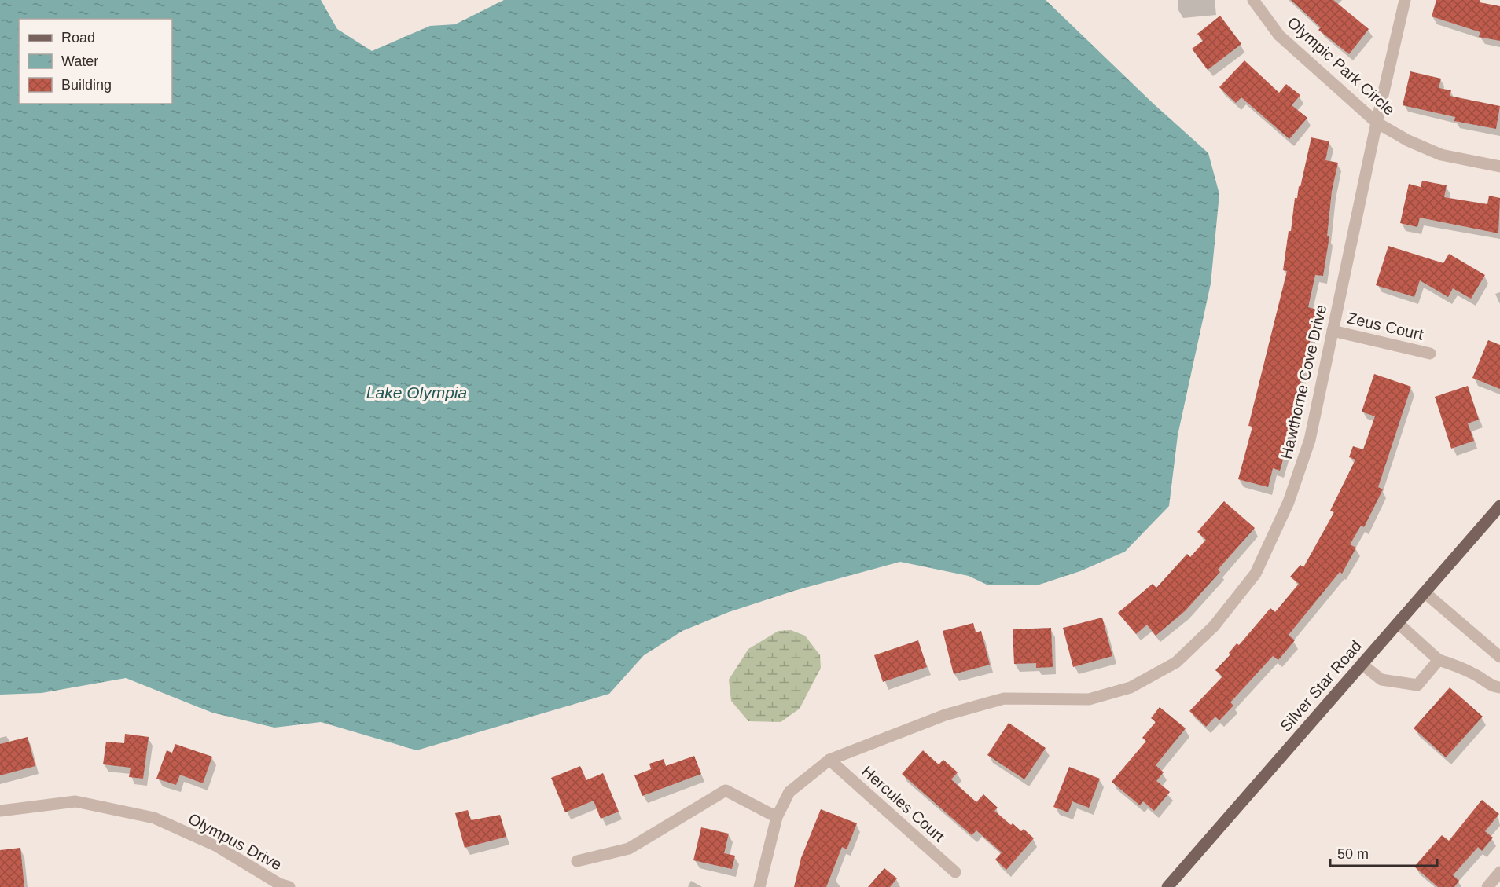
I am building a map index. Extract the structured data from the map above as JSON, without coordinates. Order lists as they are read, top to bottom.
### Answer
{
  "streets": {
    "main road": ["Silver Star Road"],
    "street": [
      "Olympic Park Circle",
      "Zeus Court",
      "Hawthorne Cove Drive",
      "Hercules Court",
      "Olympus Drive"
    ]
  },
  "crossings": [
    ["Olympic Park Circle", "Hawthorne Cove Drive"],
    ["Zeus Court", "Hawthorne Cove Drive"],
    ["Hawthorne Cove Drive", "Hercules Court"]
  ],
  "water": ["Lake Olympia"],
  "legend": ["Road", "Water", "Building"],
  "scale_bar": "50 m"
}
